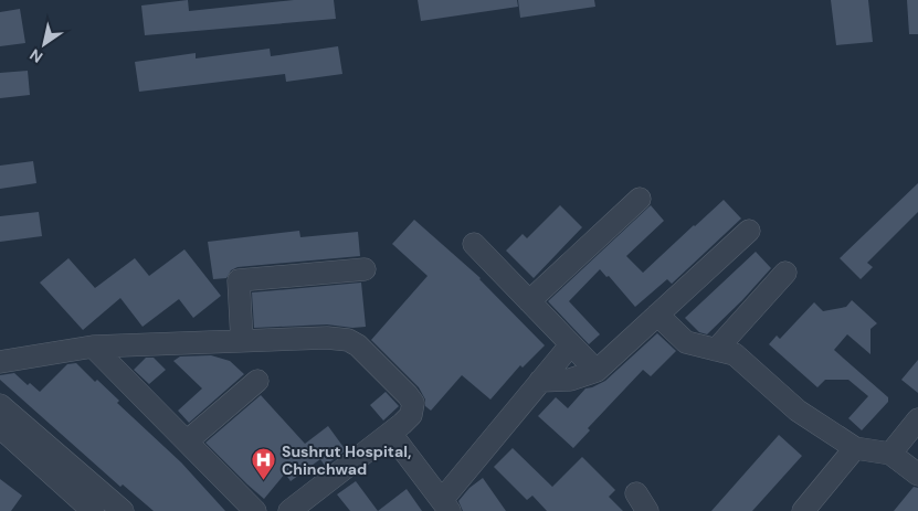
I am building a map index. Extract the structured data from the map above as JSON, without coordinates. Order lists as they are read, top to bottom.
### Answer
{
  "places": {
    "hospital": ["Sushrut Hospital, Chinchwad"]
  },
  "north": "bottom left"
}
